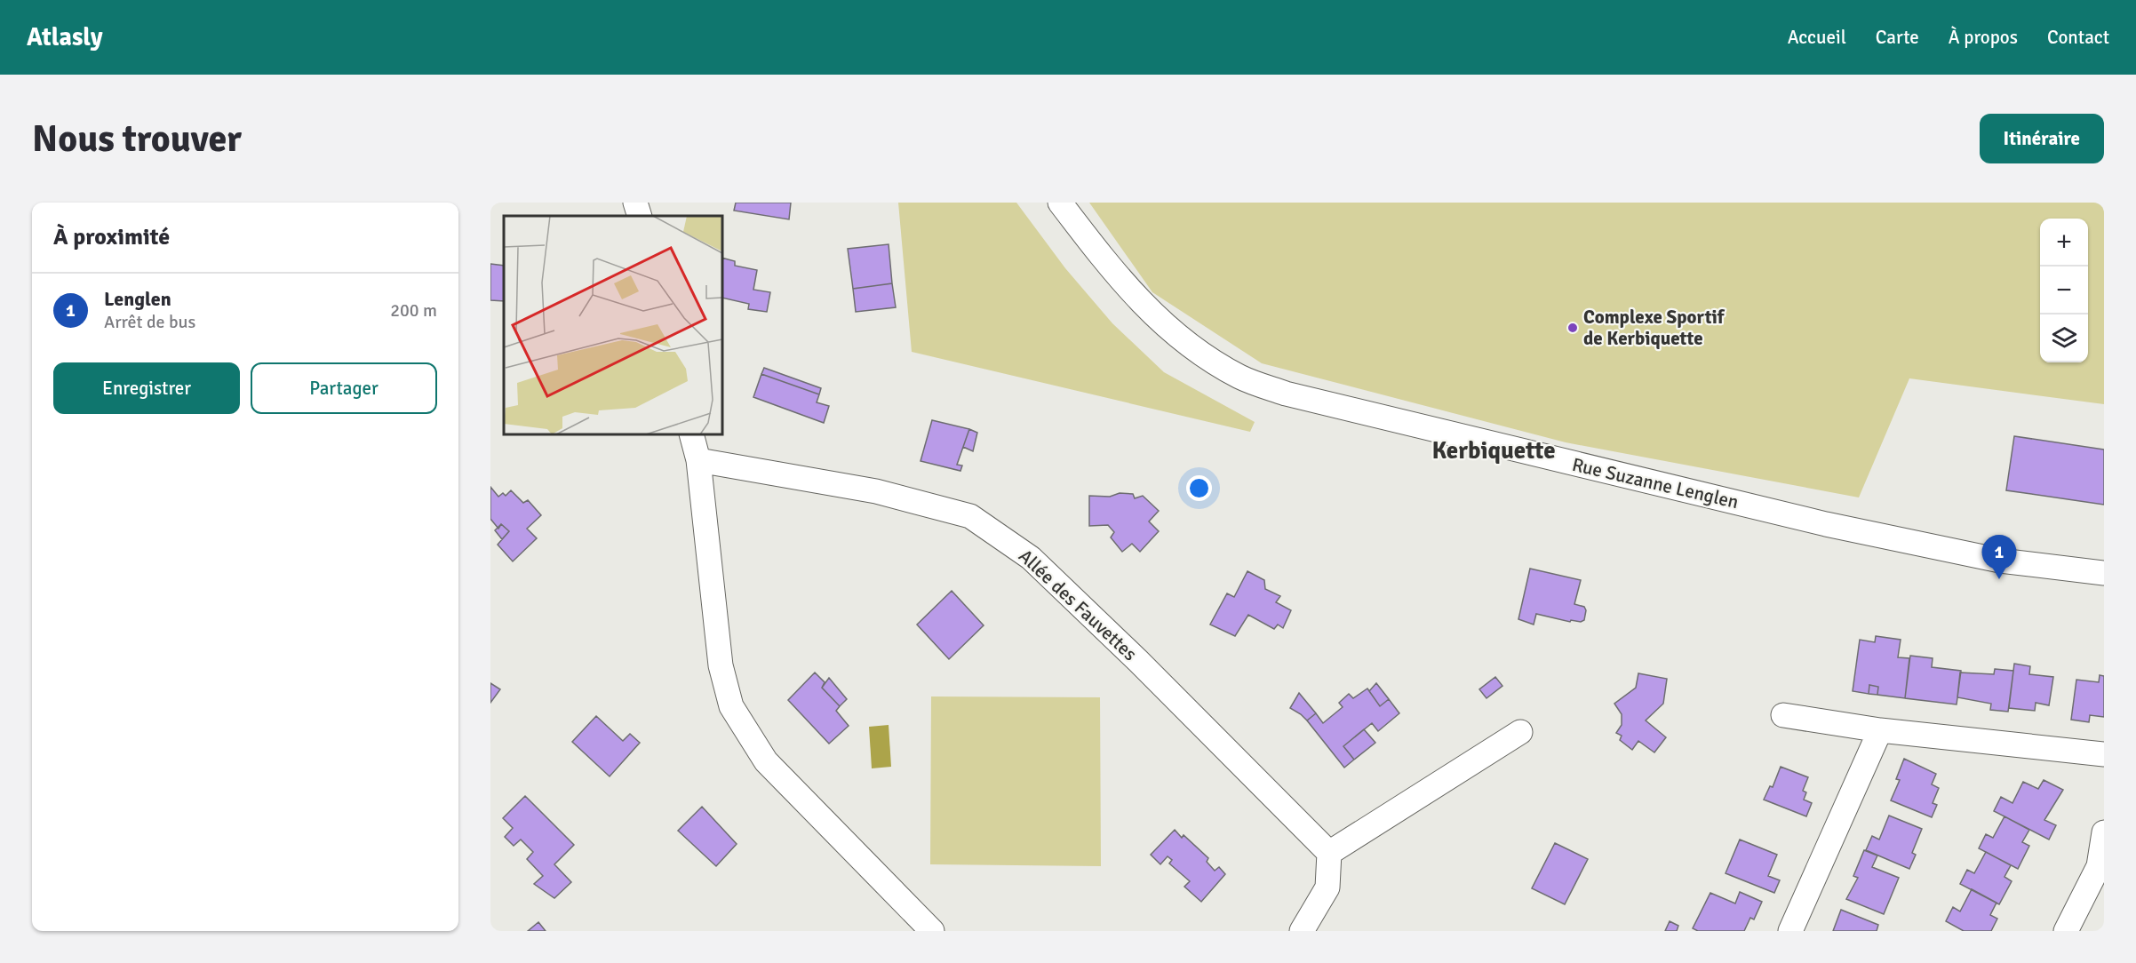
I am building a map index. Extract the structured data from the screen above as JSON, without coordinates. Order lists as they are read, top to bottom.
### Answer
{
  "streets": {
    "street": ["Rue Suzanne Lenglen", "Allée des Fauvettes"]
  },
  "districts": ["Kerbiquette"],
  "places": ["Complexe Sportif de Kerbiquette"],
  "page": {
    "header": "Atlasly",
    "nav": [
      "Accueil",
      "Carte",
      "À propos",
      "Contact"
    ],
    "buttons": [
      "Itinéraire",
      ["Enregistrer", "Partager"]
    ],
    "title": "Nous trouver",
    "heading": "À proximité",
    "map_buttons": ["+", "−"],
    "list": [
      {
        "mark": "1",
        "name": "Lenglen",
        "note": "Arrêt de bus",
        "value": "200 m"
      }
    ],
    "pins": "1"
  }
}
